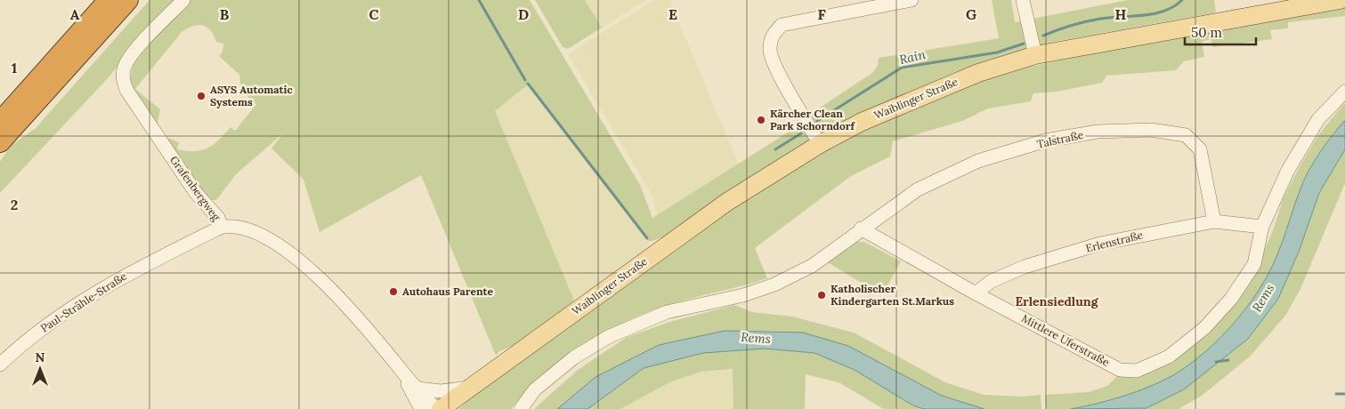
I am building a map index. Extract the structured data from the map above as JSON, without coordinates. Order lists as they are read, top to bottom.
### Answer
{
  "streets": {
    "main road": ["Waiblinger Straße"],
    "street": [
      "Talstraße",
      "Grafenbergweg",
      "Erlenstraße",
      "Paul-Strähle-Straße",
      "Mittlere Uferstraße"
    ]
  },
  "crossings": [
    ["Talstraße", "Erlenstraße"],
    ["Talstraße", "Mittlere Uferstraße"],
    ["Grafenbergweg", "Paul-Strähle-Straße"],
    ["Erlenstraße", "Mittlere Uferstraße"]
  ],
  "districts": ["Erlensiedlung"],
  "water": ["Rain", "Rems"],
  "places": [
    "ASYS Automatic Systems",
    "Kärcher Clean Park Schorndorf",
    "Autohaus Parente",
    "Katholischer Kindergarten St.Markus"
  ],
  "scale_bar": "50 m",
  "north": "top",
  "grid": {
    "columns": [
      "A",
      "B",
      "C",
      "D",
      "E",
      "F",
      "G",
      "H"
    ],
    "rows": ["1", "2"]
  }
}
